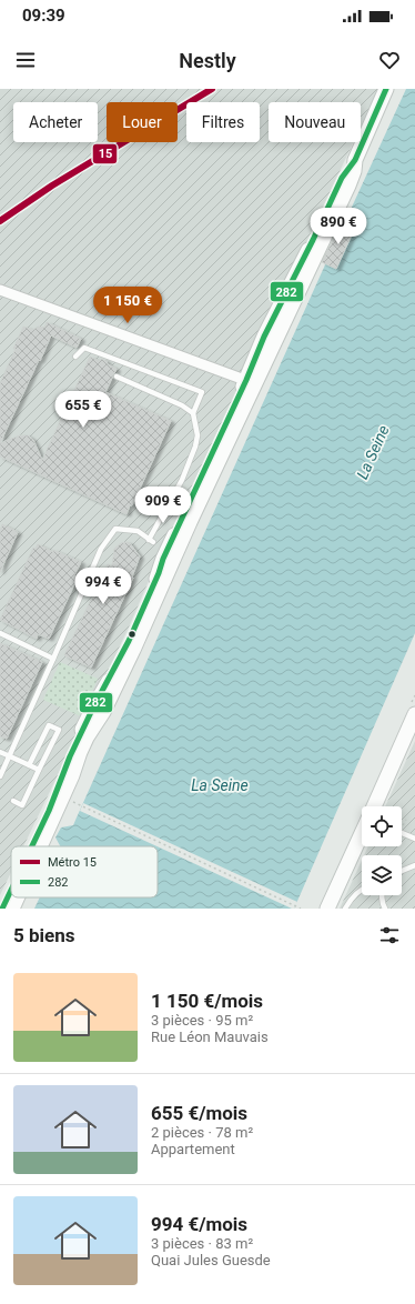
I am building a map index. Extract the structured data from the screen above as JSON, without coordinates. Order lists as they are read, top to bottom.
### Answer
{
  "water": ["La Seine"],
  "lines": ["metro line 15", "transit line 282"],
  "legend": ["Métro 15", "282"],
  "page": {
    "status": "09:39",
    "header": "Nestly",
    "chip": [
      "Acheter",
      "Louer",
      "Filtres",
      "Nouveau"
    ],
    "price": [
      "890 €",
      "1 150 €",
      "655 €",
      "909 €",
      "994 €"
    ],
    "heading": "5 biens",
    "list": [
      {
        "name": "1 150 €/mois",
        "note": "3 pièces · 95 m² · Rue Léon Mauvais"
      },
      {
        "name": "655 €/mois",
        "note": "2 pièces · 78 m² · Appartement"
      },
      {
        "name": "994 €/mois",
        "note": "3 pièces · 83 m² · Quai Jules Guesde"
      }
    ]
  }
}
